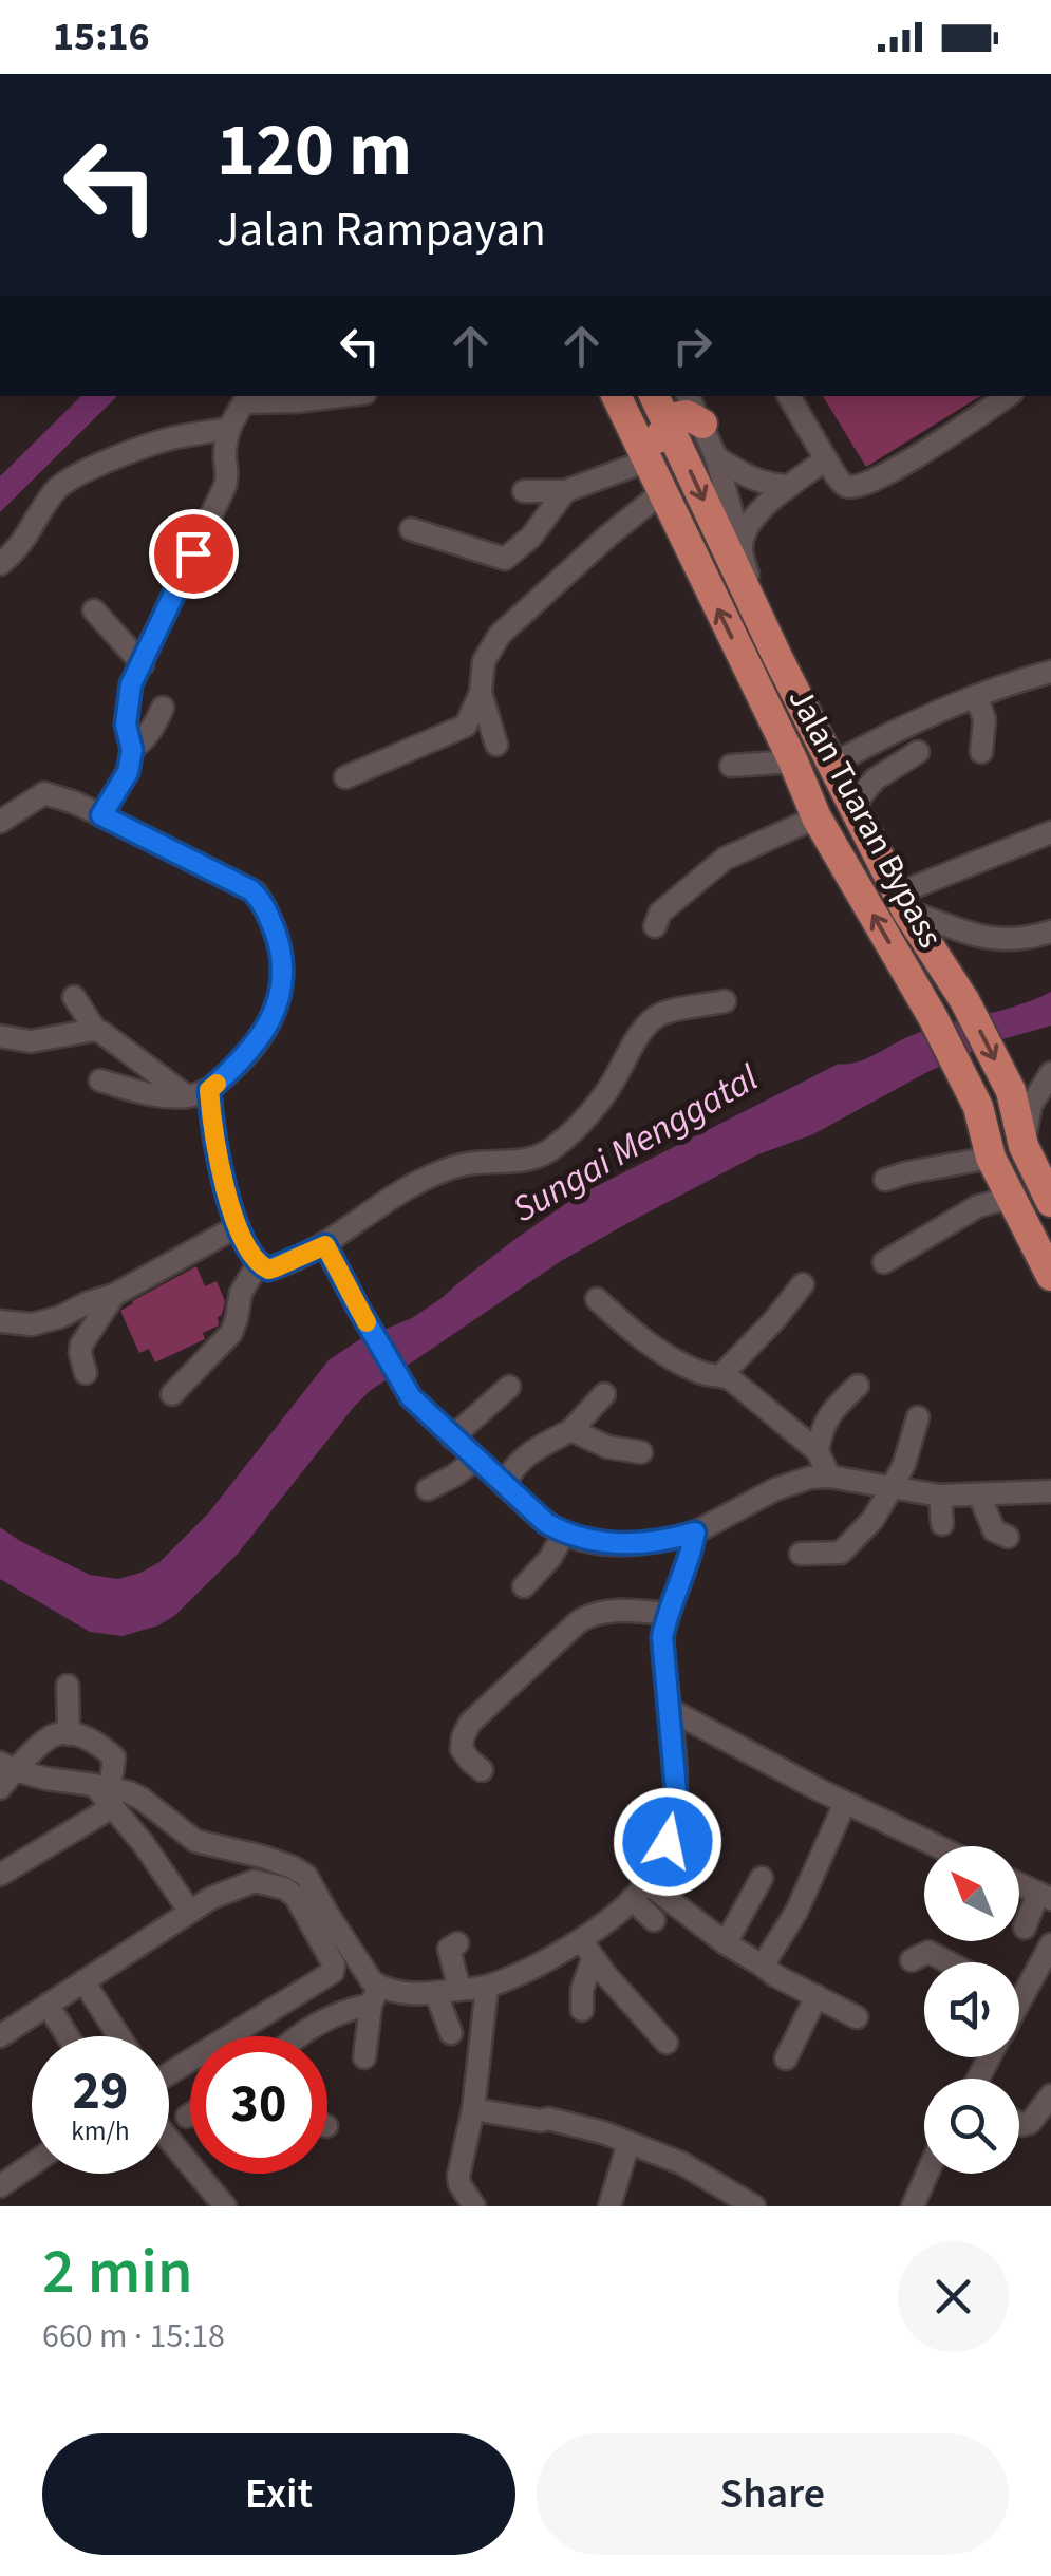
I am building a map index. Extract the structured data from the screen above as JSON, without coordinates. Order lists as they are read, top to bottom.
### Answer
{
  "streets": {
    "highway": ["Jalan Tuaran Bypass"]
  },
  "water": ["Sungai Menggatal"],
  "north": "top left",
  "page": {
    "status": "15:16",
    "turn": ["120 m", "Jalan Rampayan"],
    "speed": "29 km/h",
    "limit": "30",
    "heading": ["2 min", "660 m · 15:18"],
    "buttons": ["Exit", "Share"]
  }
}
